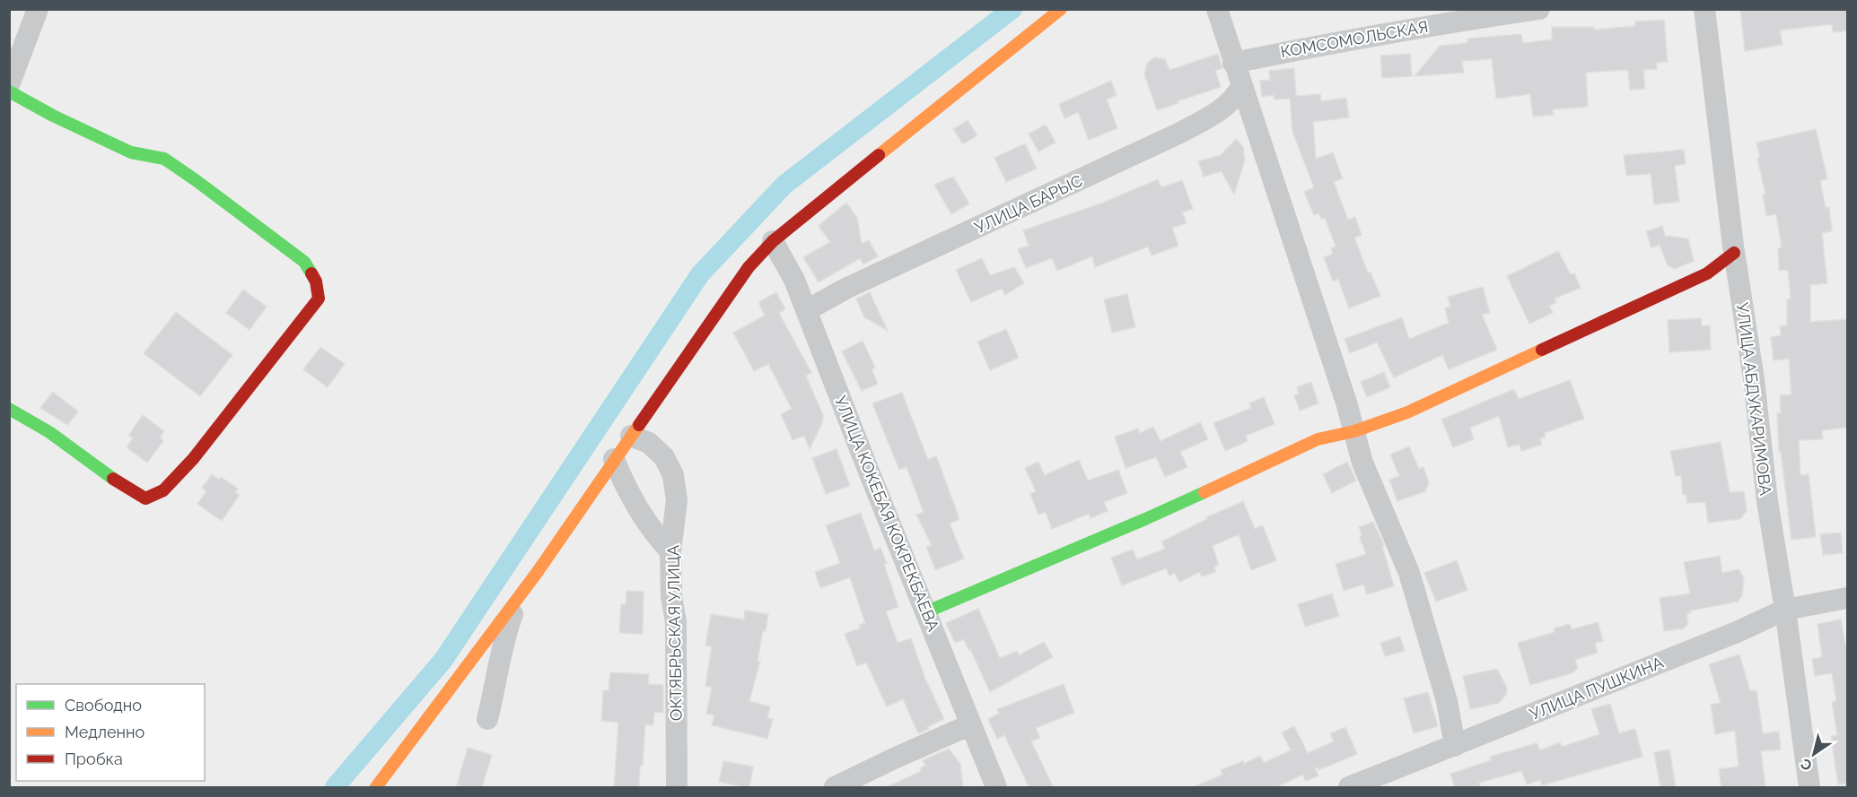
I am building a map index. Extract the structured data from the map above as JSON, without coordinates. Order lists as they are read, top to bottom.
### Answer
{
  "streets": {
    "street": [
      "КОМСОМОЛЬСКАЯ",
      "УЛИЦА БАРЫС",
      "УЛИЦА АБДУКАРИМОВА",
      "УЛИЦА КОКЕБАЯ КОКРЕКБАЕВА",
      "ОКТЯБРЬСКАЯ УЛИЦА",
      "УЛИЦА ПУШКИНА"
    ]
  },
  "crossings": [
    ["УЛИЦА БАРЫС", "УЛИЦА КОКЕБАЯ КОКРЕКБАЕВА"],
    ["УЛИЦА АБДУКАРИМОВА", "УЛИЦА ПУШКИНА"]
  ],
  "legend": ["Свободно", "Медленно", "Пробка"],
  "north": "bottom left"
}
